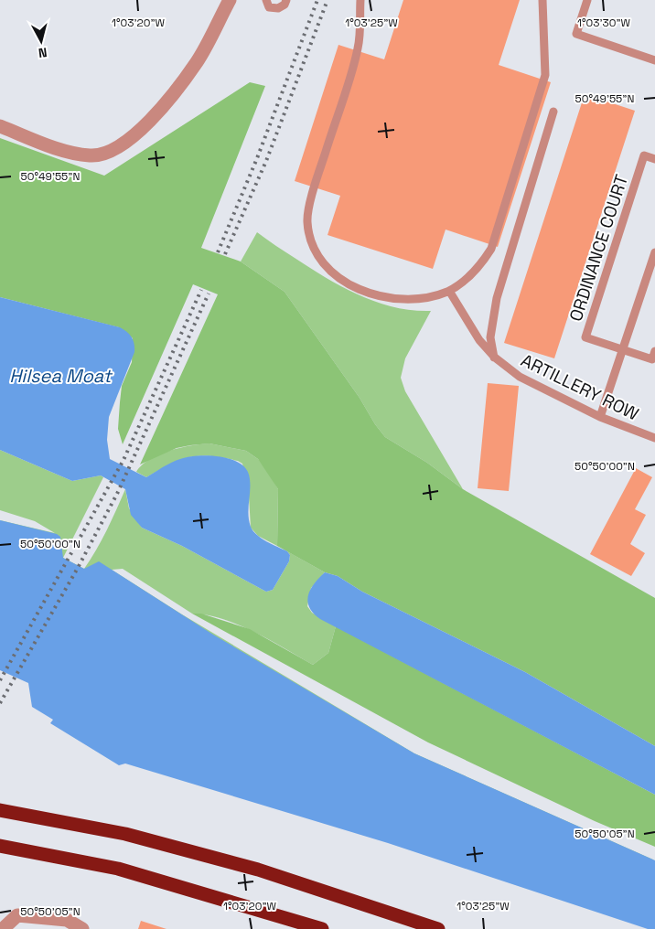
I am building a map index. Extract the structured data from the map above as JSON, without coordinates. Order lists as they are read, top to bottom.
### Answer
{
  "streets": {
    "lane": ["ORDINANCE COURT", "ARTILLERY ROW"]
  },
  "water": ["Hilsea Moat"],
  "north": "bottom",
  "coordinates": [
    "1°03'30\"W",
    "1°03'20\"W",
    "1°03'25\"W",
    "50°49'55\"N",
    "50°50'00\"N",
    "50°50'05\"N"
  ]
}
